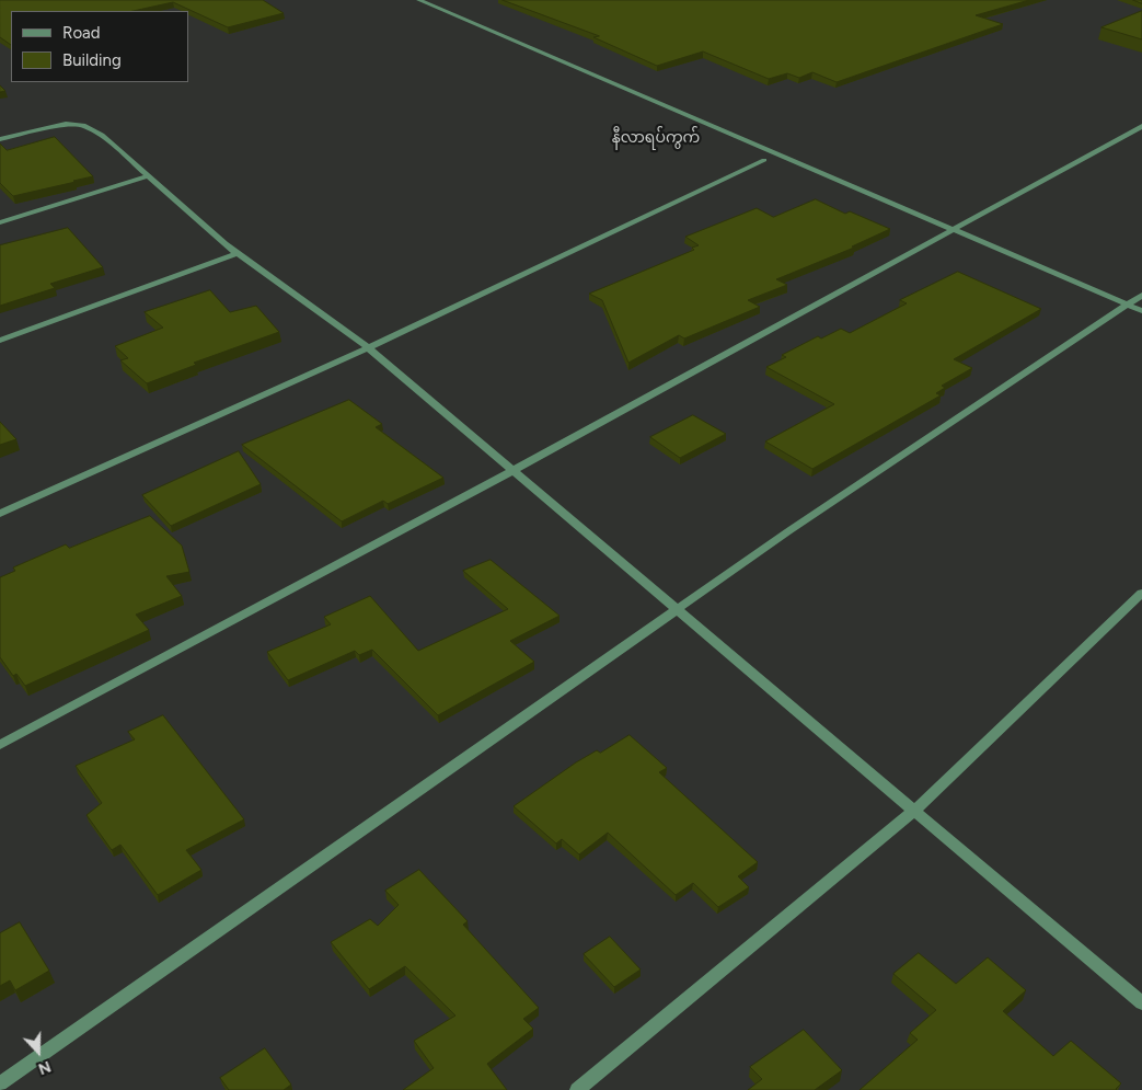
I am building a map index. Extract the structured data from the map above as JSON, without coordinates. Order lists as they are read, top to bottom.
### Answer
{
  "districts": ["နီလာရပ်ကွက်"],
  "legend": ["Road", "Building"],
  "north": "bottom"
}
